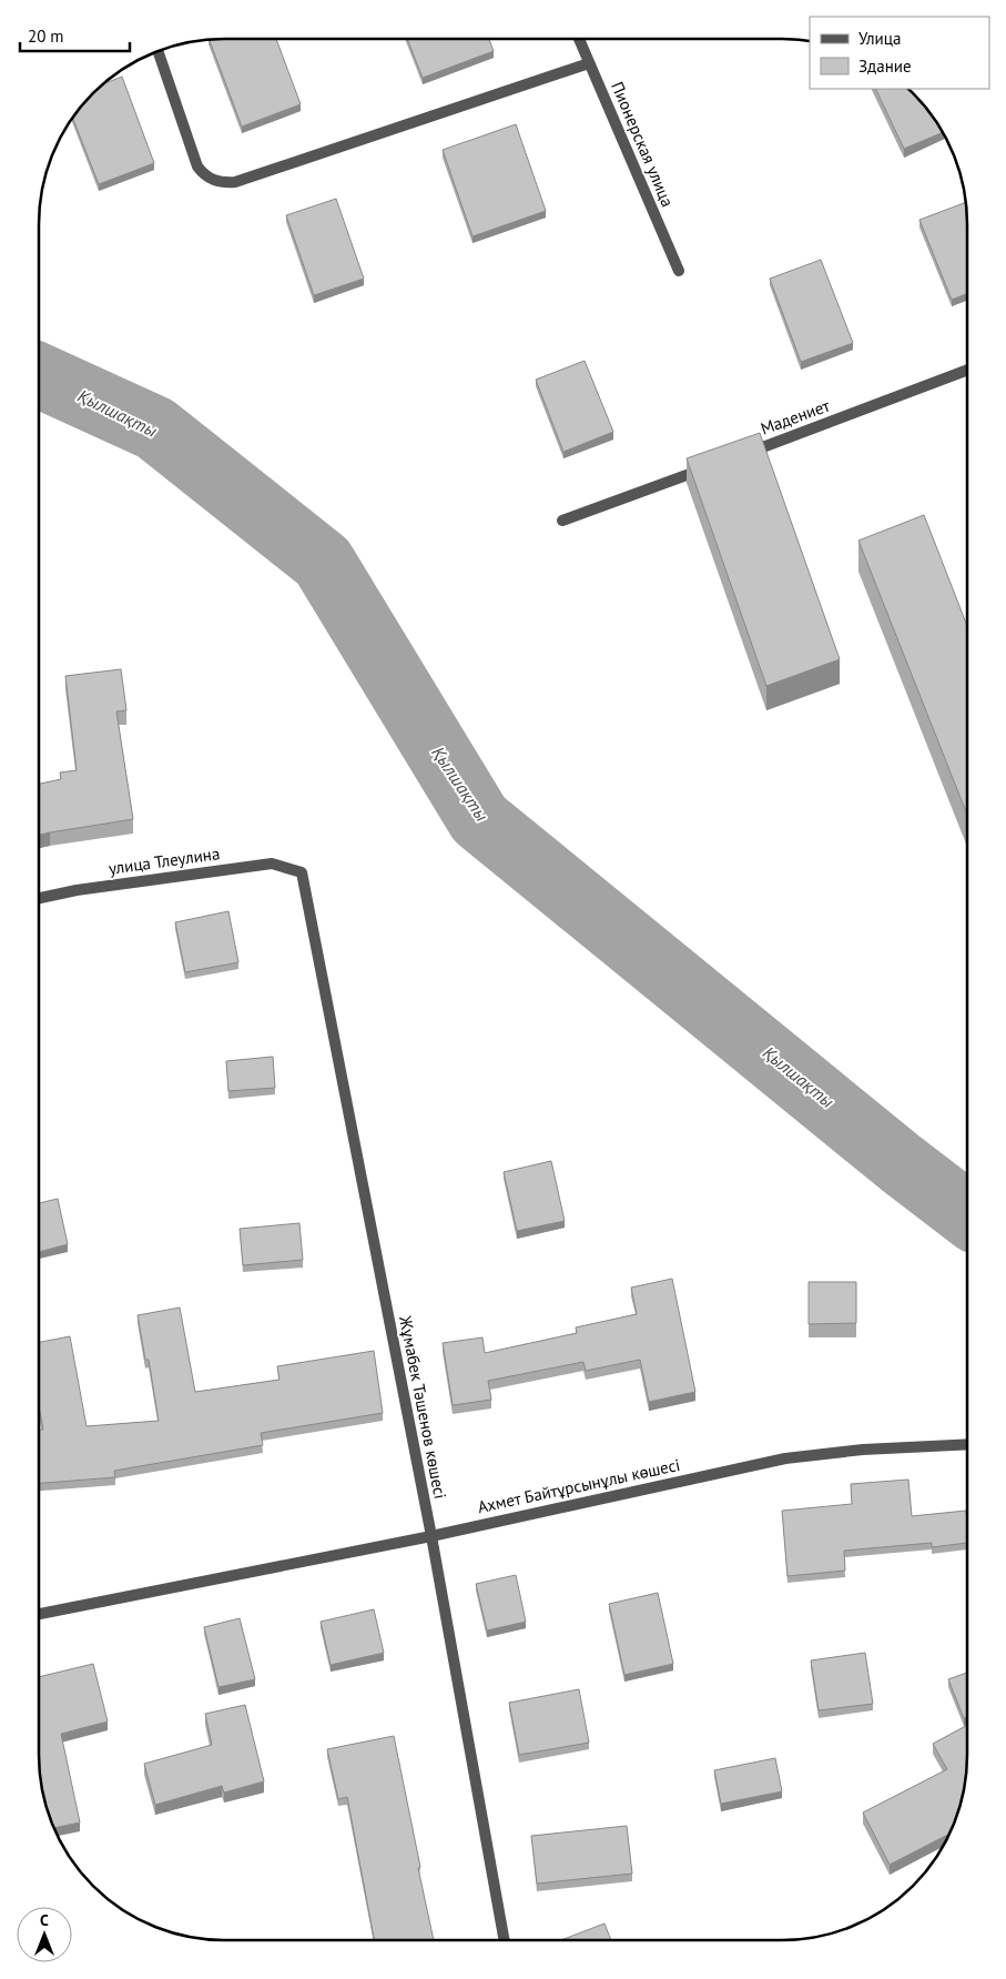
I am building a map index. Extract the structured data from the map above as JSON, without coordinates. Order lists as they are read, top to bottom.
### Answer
{
  "streets": {
    "street": [
      "Пионерская улица",
      "Мадениет",
      "улица Тлеулина",
      "Жұмабек Тәшенов көшесі",
      "Ахмет Байтұрсынұлы көшесі"
    ]
  },
  "crossings": [
    ["улица Тлеулина", "Жұмабек Тәшенов көшесі"],
    ["Жұмабек Тәшенов көшесі", "Ахмет Байтұрсынұлы көшесі"]
  ],
  "water": ["Қылшақты"],
  "legend": ["Улица", "Здание"],
  "scale_bar": "20 m",
  "north": "top"
}
